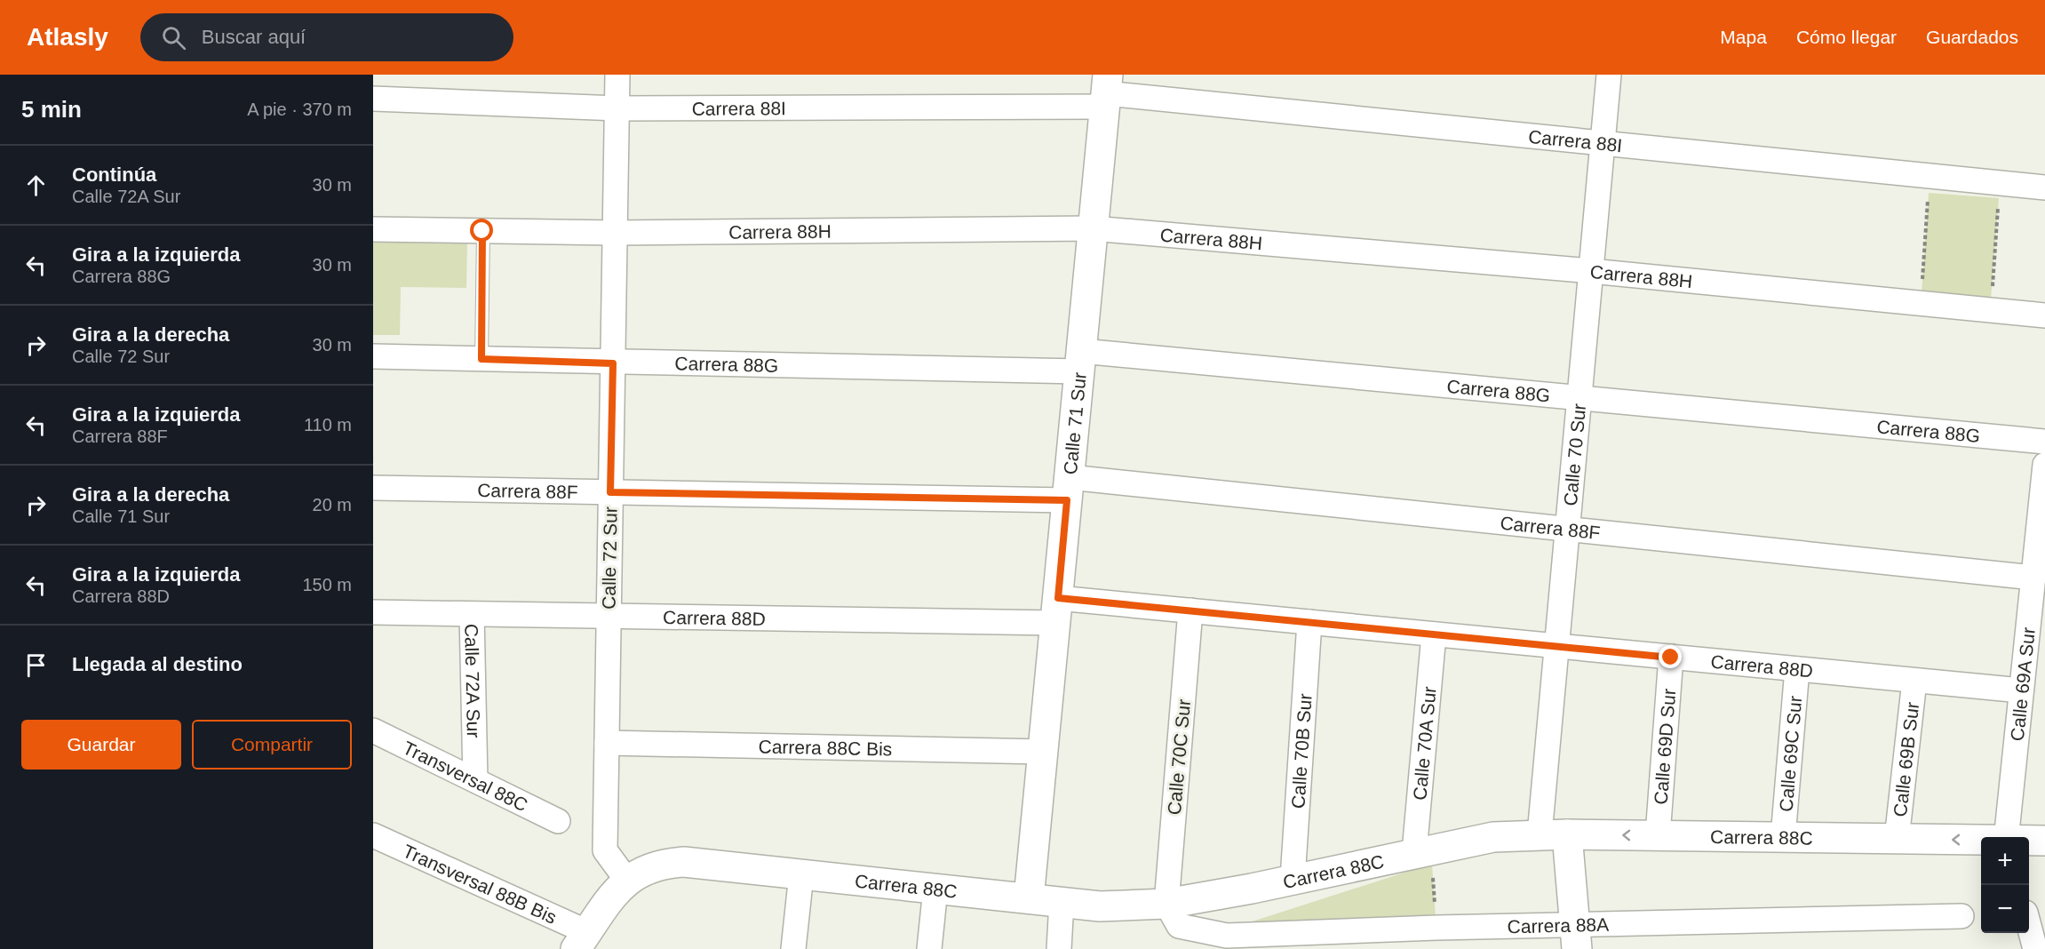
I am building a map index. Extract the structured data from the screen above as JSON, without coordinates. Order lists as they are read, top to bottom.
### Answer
{
  "streets": {
    "street": [
      "Carrera 88I",
      "Carrera 88H",
      "Carrera 88G",
      "Calle 71 Sur",
      "Calle 70 Sur",
      "Carrera 88F",
      "Calle 72 Sur",
      "Carrera 88D",
      "Calle 72A Sur",
      "Calle 69A Sur",
      "Calle 70A Sur",
      "Calle 69D Sur",
      "Carrera 88C Bis",
      "Calle 70B Sur",
      "Calle 69C Sur",
      "Calle 70C Sur",
      "Calle 69B Sur",
      "Transversal 88C",
      "Carrera 88C",
      "Transversal 88B Bis",
      "Carrera 88A"
    ]
  },
  "crossings": [
    ["Carrera 88I", "Calle 71 Sur"],
    ["Carrera 88I", "Calle 70 Sur"],
    ["Carrera 88I", "Calle 72 Sur"],
    ["Carrera 88H", "Calle 71 Sur"],
    ["Carrera 88H", "Calle 70 Sur"],
    ["Carrera 88H", "Calle 72 Sur"],
    ["Carrera 88G", "Calle 71 Sur"],
    ["Carrera 88G", "Calle 70 Sur"],
    ["Carrera 88G", "Calle 72 Sur"],
    ["Calle 71 Sur", "Carrera 88F"],
    ["Calle 71 Sur", "Carrera 88D"],
    ["Calle 71 Sur", "Carrera 88C Bis"],
    ["Calle 71 Sur", "Carrera 88C"],
    ["Calle 70 Sur", "Carrera 88F"],
    ["Calle 70 Sur", "Carrera 88D"],
    ["Calle 70 Sur", "Carrera 88C"],
    ["Calle 70 Sur", "Carrera 88A"],
    ["Carrera 88F", "Calle 72 Sur"],
    ["Carrera 88F", "Calle 69A Sur"],
    ["Calle 72 Sur", "Carrera 88D"],
    ["Calle 72 Sur", "Carrera 88C Bis"],
    ["Calle 72 Sur", "Carrera 88C"],
    ["Carrera 88D", "Calle 72A Sur"],
    ["Carrera 88D", "Calle 69A Sur"],
    ["Carrera 88D", "Calle 70A Sur"],
    ["Carrera 88D", "Calle 69D Sur"],
    ["Carrera 88D", "Calle 70B Sur"],
    ["Carrera 88D", "Calle 69C Sur"],
    ["Carrera 88D", "Calle 70C Sur"],
    ["Carrera 88D", "Calle 69B Sur"],
    ["Calle 72A Sur", "Transversal 88C"],
    ["Calle 70A Sur", "Carrera 88C"],
    ["Calle 69D Sur", "Carrera 88C"],
    ["Calle 70B Sur", "Carrera 88C"],
    ["Calle 69C Sur", "Carrera 88C"],
    ["Calle 70C Sur", "Carrera 88C"],
    ["Calle 70C Sur", "Carrera 88A"],
    ["Calle 69B Sur", "Carrera 88C"],
    ["Carrera 88C", "Transversal 88B Bis"],
    ["Carrera 88C", "Carrera 88A"]
  ],
  "page": {
    "header": "Atlasly",
    "search": "Buscar aquí",
    "nav": ["Mapa", "Cómo llegar", "Guardados"],
    "heading": ["5 min", "A pie · 370 m"],
    "list": [
      ["Continúa", "Calle 72A Sur", "30 m"],
      ["Gira a la izquierda", "Carrera 88G", "30 m"],
      ["Gira a la derecha", "Calle 72 Sur", "30 m"],
      ["Gira a la izquierda", "Carrera 88F", "110 m"],
      ["Gira a la derecha", "Calle 71 Sur", "20 m"],
      ["Gira a la izquierda", "Carrera 88D", "150 m"],
      "Llegada al destino"
    ],
    "buttons": ["Guardar", "Compartir"],
    "map_buttons": ["+", "−"]
  }
}
